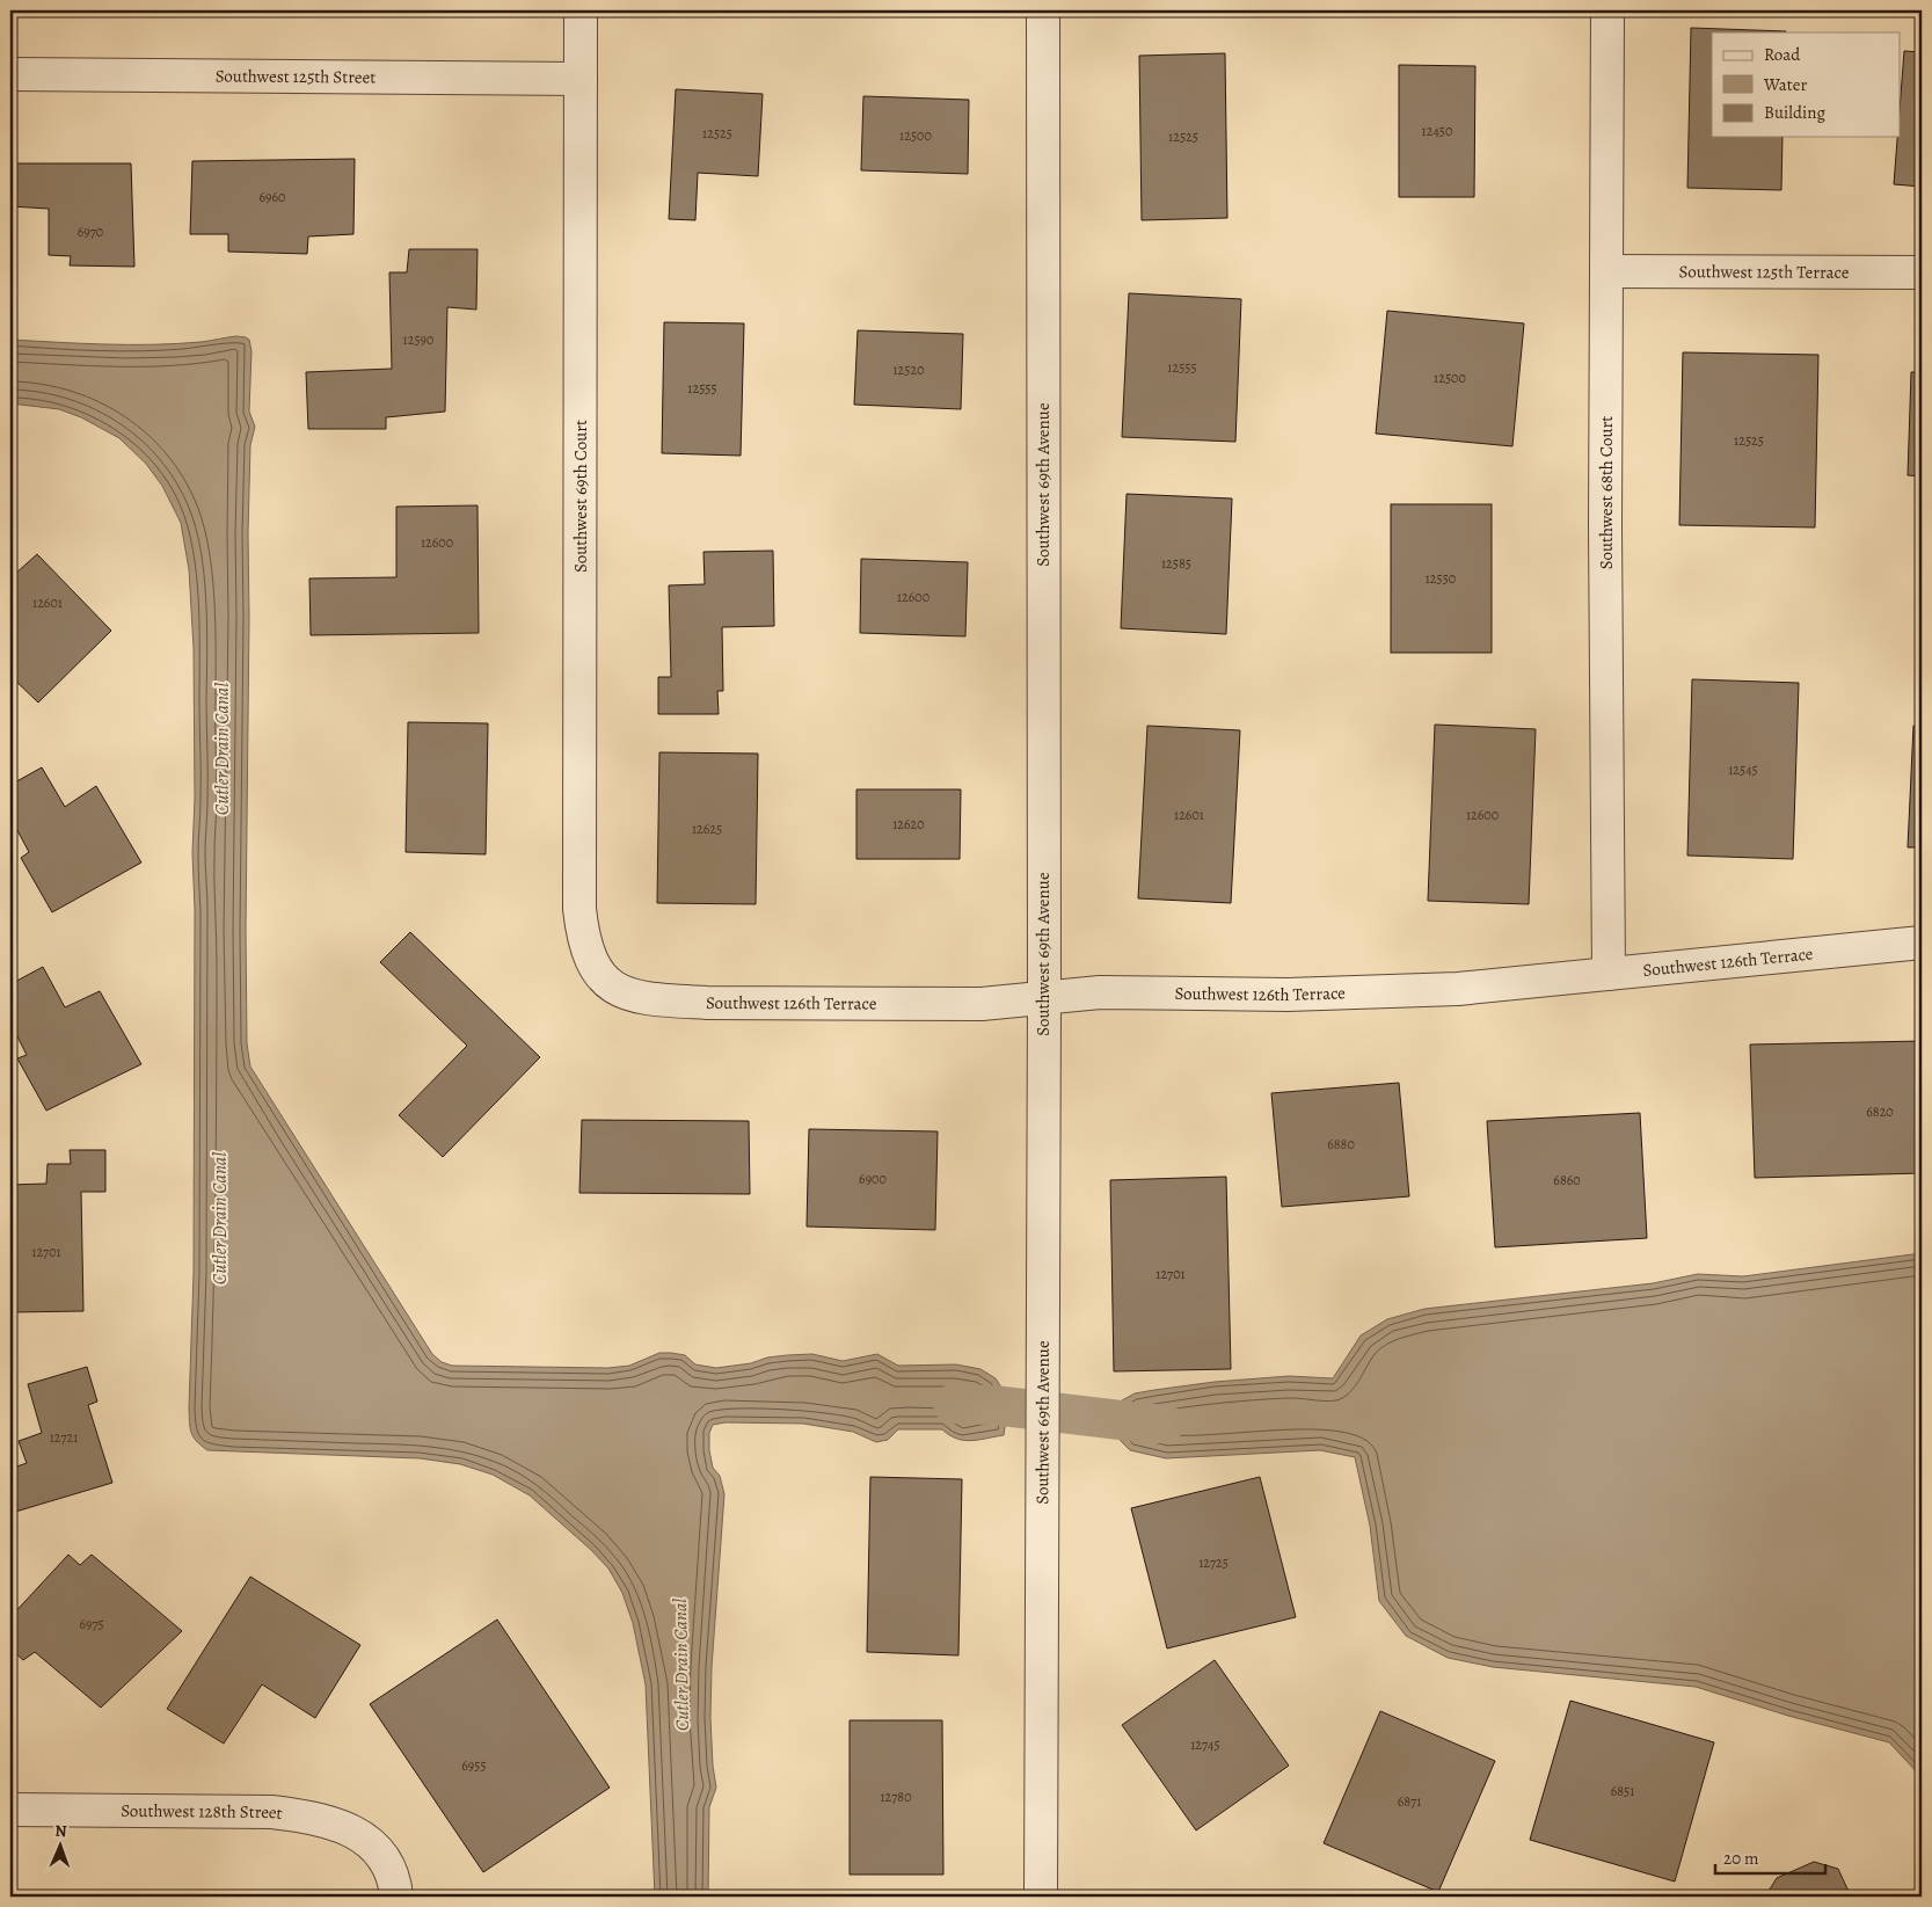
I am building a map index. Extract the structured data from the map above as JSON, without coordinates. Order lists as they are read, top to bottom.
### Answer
{
  "streets": {
    "street": [
      "Southwest 125th Street",
      "Southwest 125th Terrace",
      "Southwest 69th Avenue",
      "Southwest 68th Court",
      "Southwest 69th Court",
      "Southwest 126th Terrace",
      "Southwest 128th Street"
    ]
  },
  "crossings": [
    ["Southwest 125th Street", "Southwest 69th Court"],
    ["Southwest 125th Terrace", "Southwest 68th Court"],
    ["Southwest 69th Avenue", "Southwest 126th Terrace"],
    ["Southwest 68th Court", "Southwest 126th Terrace"],
    ["Southwest 69th Court", "Southwest 126th Terrace"]
  ],
  "water": ["Cutler Drain Canal"],
  "house_numbers": [
    "12450",
    "12525",
    "12500",
    "12525",
    "6960",
    "6970",
    "12590",
    "12555",
    "12520",
    "12500",
    "12555",
    "12525",
    "12600",
    "12585",
    "12550",
    "12600",
    "12601",
    "12545",
    "12601",
    "12600",
    "12620",
    "12625",
    "6820",
    "6880",
    "6900",
    "6860",
    "12701",
    "12701",
    "12721",
    "12725",
    "6975",
    "12745",
    "6955",
    "6851",
    "12780",
    "6871"
  ],
  "legend": ["Road", "Water", "Building"],
  "scale_bar": "20 m",
  "north": "top"
}
